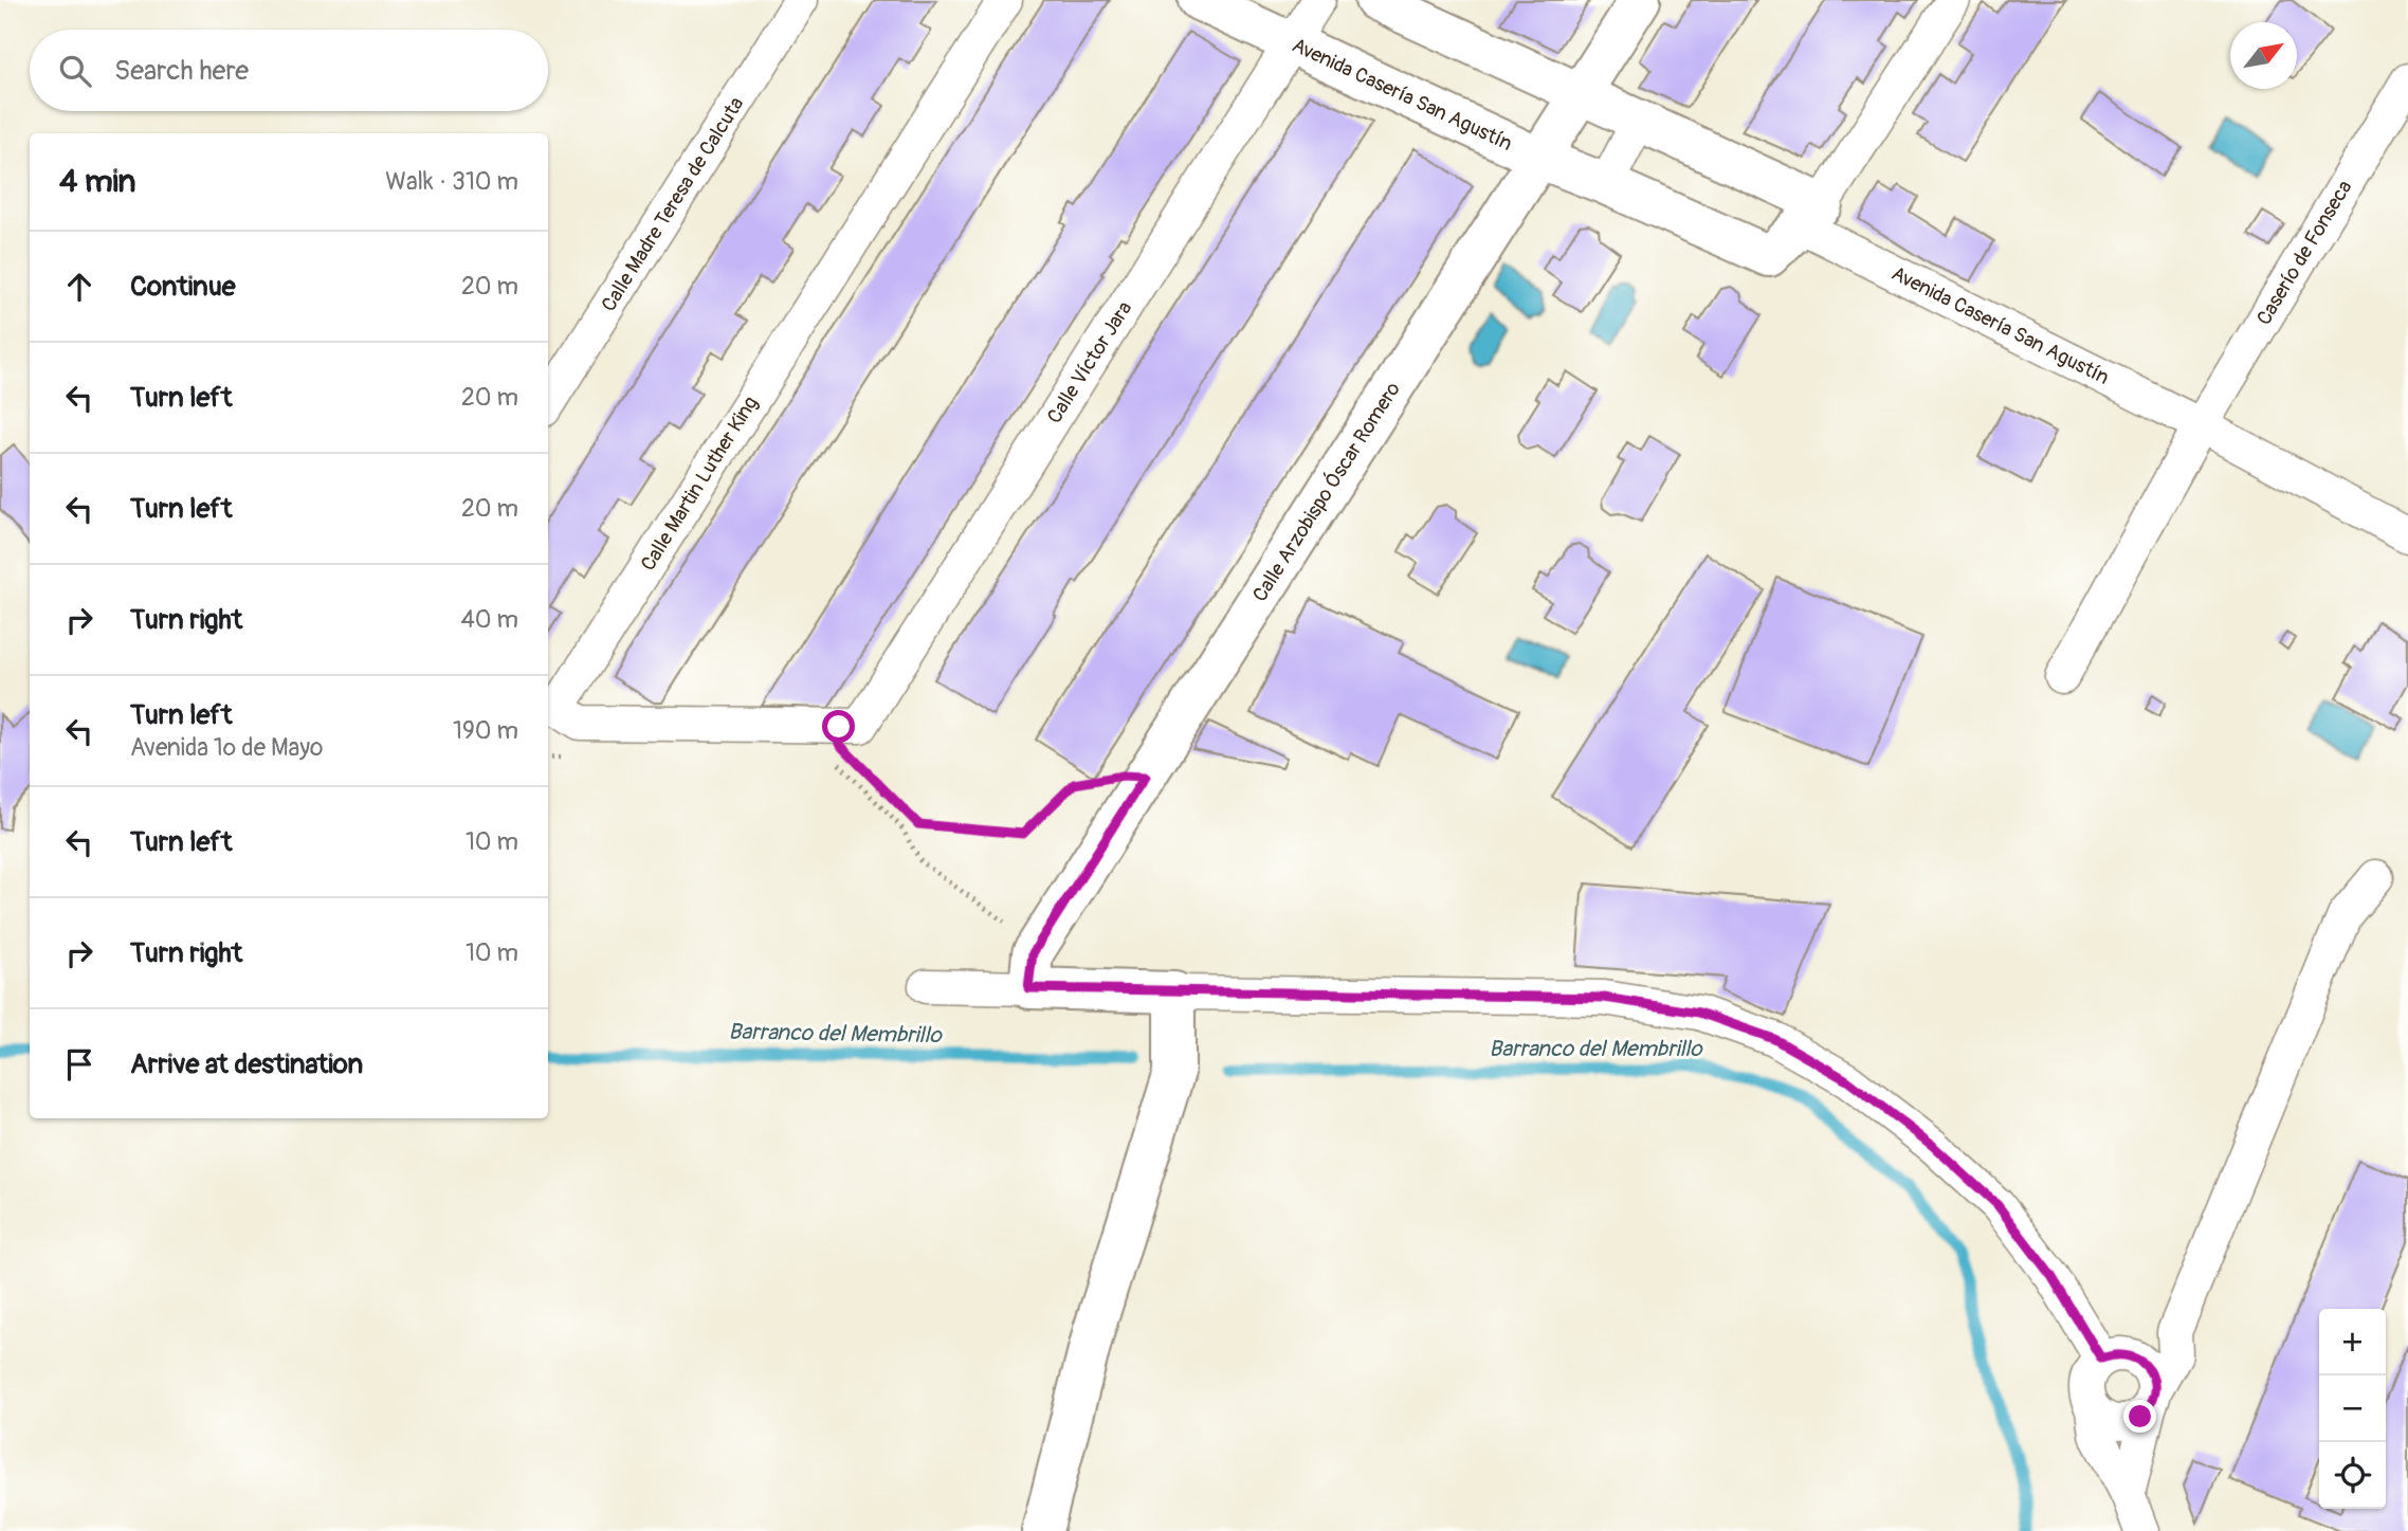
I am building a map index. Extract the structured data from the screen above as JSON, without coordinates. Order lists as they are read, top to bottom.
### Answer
{
  "streets": {
    "street": [
      "Avenida Casería San Agustín",
      "Calle Madre Teresa de Calcuta",
      "Caserío de Fonseca",
      "Calle Víctor Jara",
      "Calle Martin Luther King",
      "Calle Arzobispo Óscar Romero"
    ]
  },
  "crossings": [
    ["Avenida Casería San Agustín", "Caserío de Fonseca"],
    ["Avenida Casería San Agustín", "Calle Víctor Jara"],
    ["Avenida Casería San Agustín", "Calle Arzobispo Óscar Romero"],
    ["Calle Víctor Jara", "Calle Martin Luther King"]
  ],
  "water": ["Barranco del Membrillo"],
  "north": "top right",
  "page": {
    "search": "Search here",
    "heading": ["4 min", "Walk · 310 m"],
    "list": [
      ["Continue", "20 m"],
      ["Turn left", "20 m"],
      ["Turn left", "20 m"],
      ["Turn right", "40 m"],
      ["Turn left", "Avenida 1º de Mayo", "190 m"],
      ["Turn left", "10 m"],
      ["Turn right", "10 m"],
      "Arrive at destination"
    ],
    "map_buttons": ["+", "−"]
  }
}
